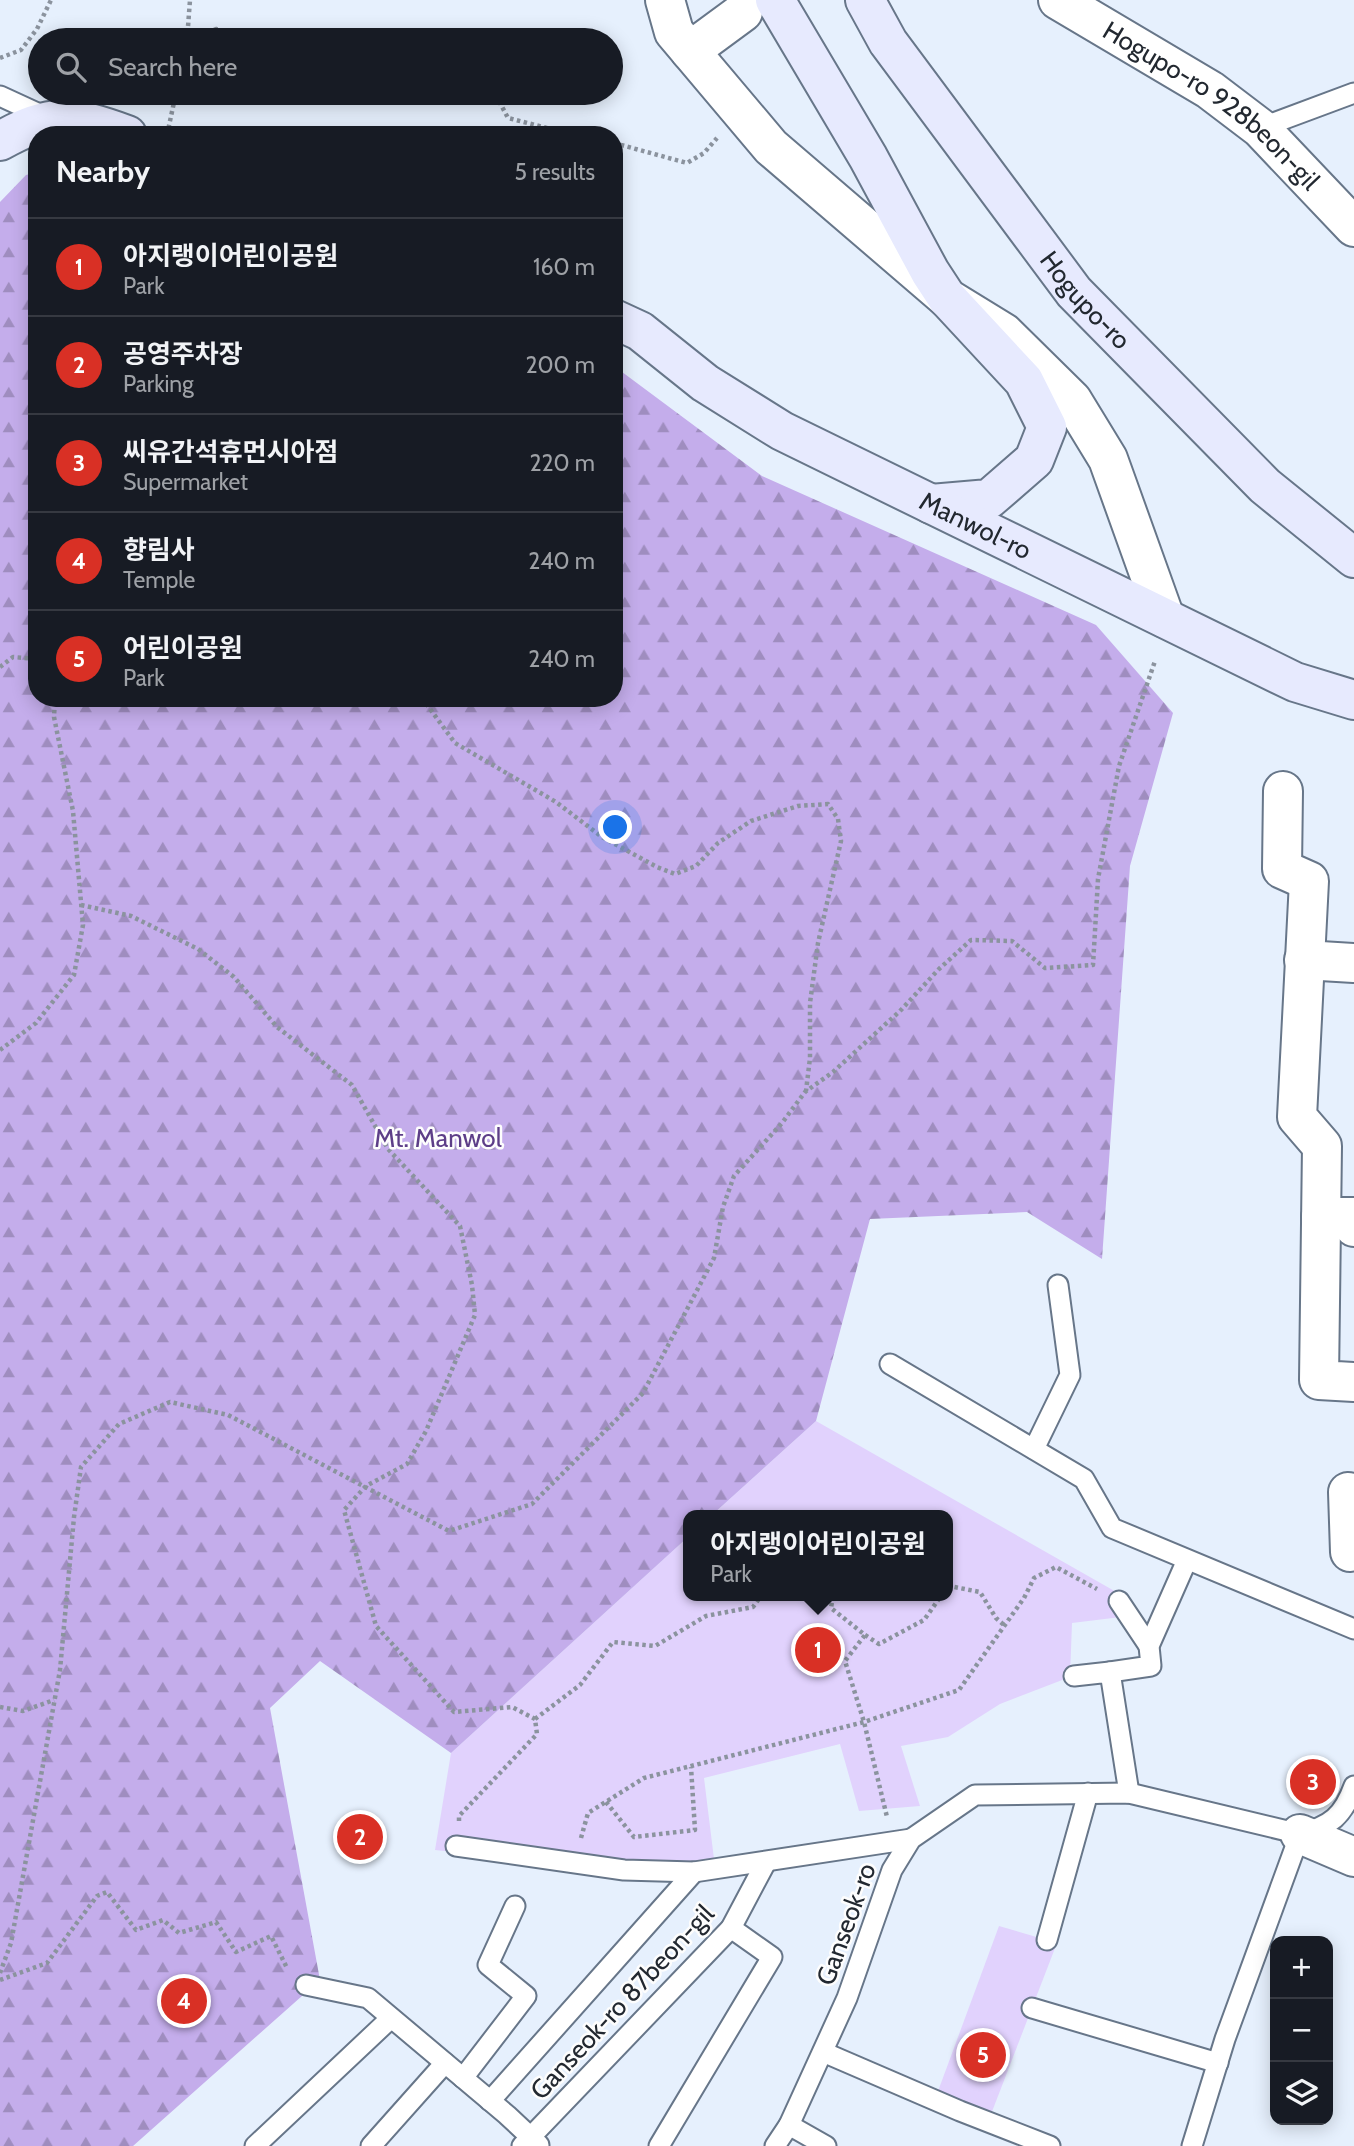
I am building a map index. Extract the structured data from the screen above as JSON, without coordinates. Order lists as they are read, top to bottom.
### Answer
{
  "streets": {
    "main road": ["Hogupo-ro", "Manwol-ro"],
    "street": ["Hogupo-ro 928beon-gil"],
    "lane": ["Ganseok-ro", "Ganseok-ro 87beon-gil"]
  },
  "parks": ["Mt. Manwol"],
  "page": {
    "search": "Search here",
    "heading": ["Nearby", "5 results"],
    "list": [
      {
        "mark": "1",
        "name": "아지랭이어린이공원",
        "note": "Park",
        "value": "160 m"
      },
      {
        "mark": "2",
        "name": "공영주차장",
        "note": "Parking",
        "value": "200 m"
      },
      {
        "mark": "3",
        "name": "씨유간석휴먼시아점",
        "note": "Supermarket",
        "value": "220 m"
      },
      {
        "mark": "4",
        "name": "향림사",
        "note": "Temple",
        "value": "240 m"
      },
      {
        "mark": "5",
        "name": "어린이공원",
        "note": "Park",
        "value": "240 m"
      }
    ],
    "popup": ["아지랭이어린이공원", "Park"],
    "pins": [
      "1",
      "3",
      "2",
      "4",
      "5"
    ],
    "map_buttons": ["+", "−"]
  }
}
